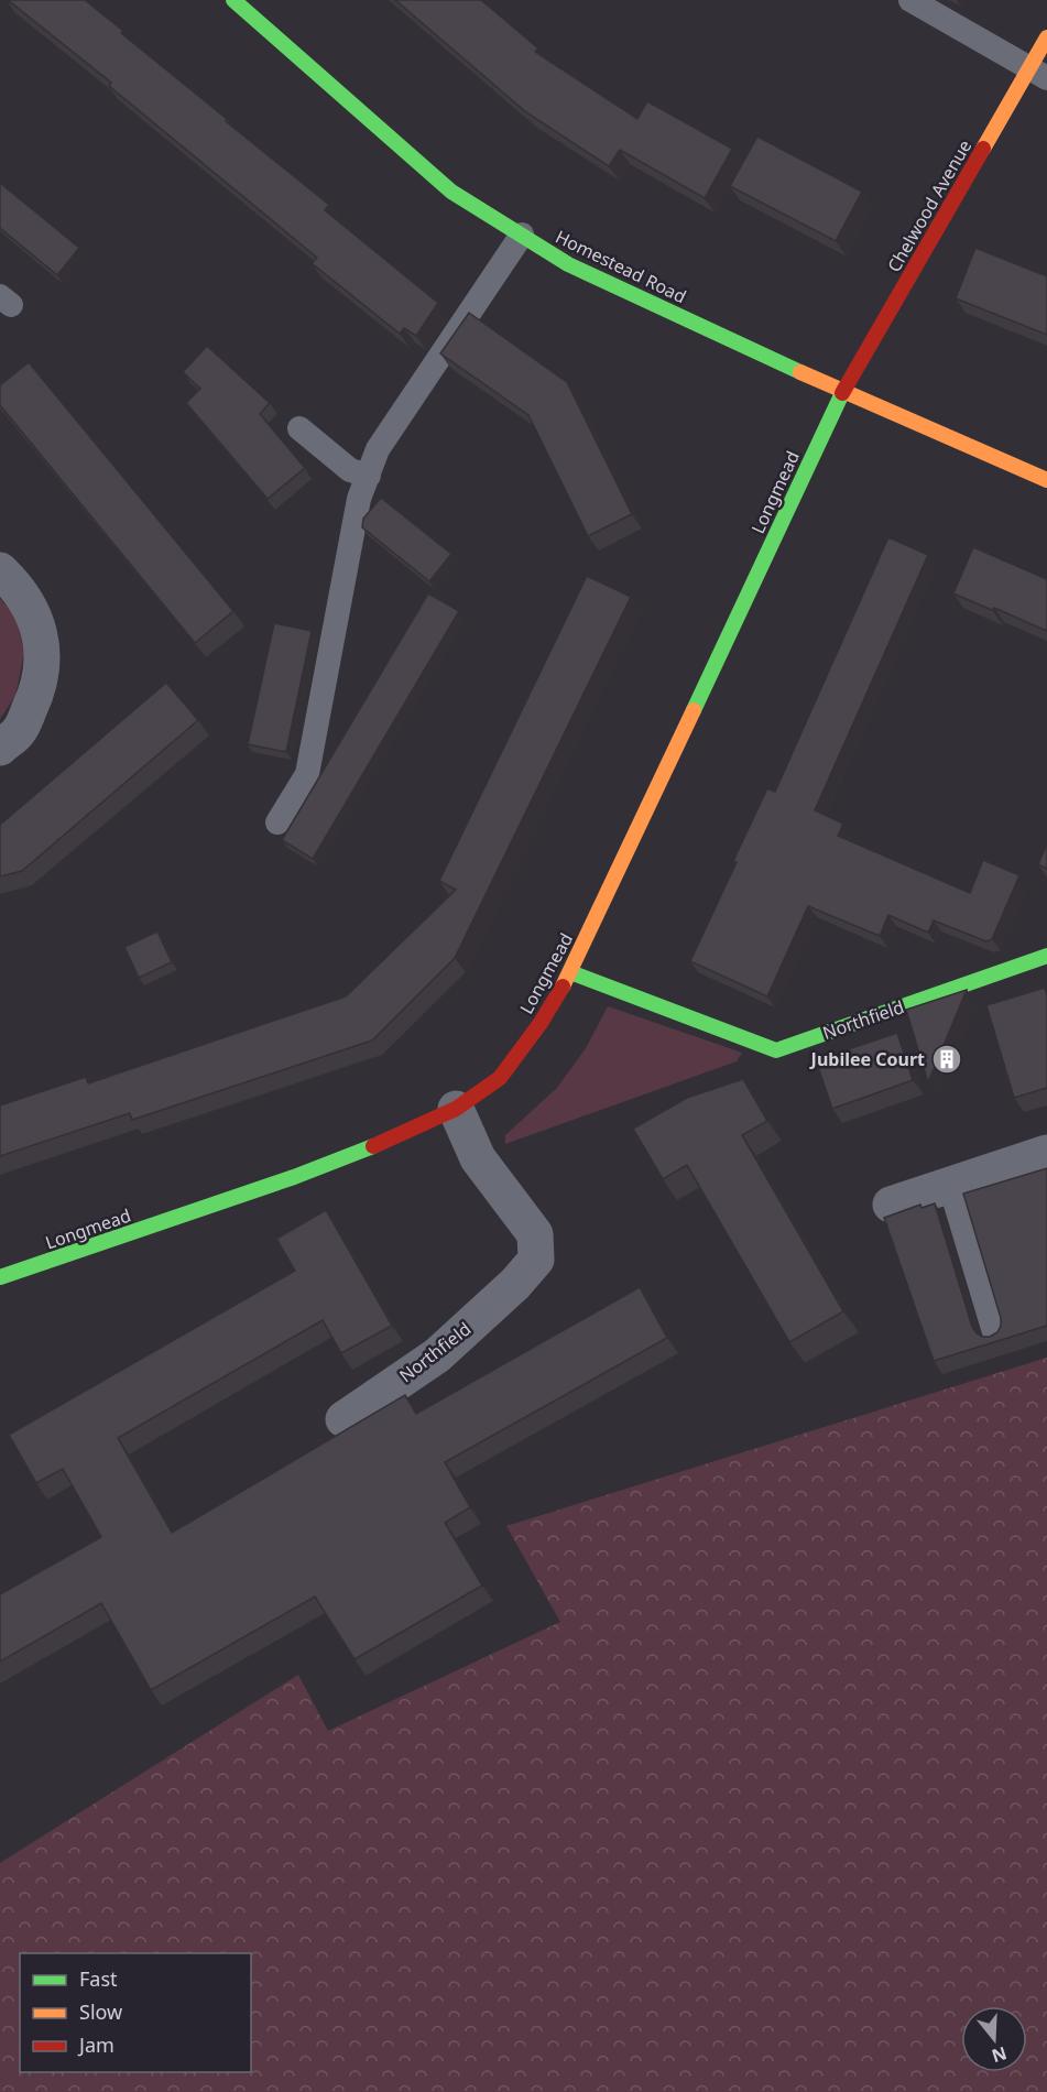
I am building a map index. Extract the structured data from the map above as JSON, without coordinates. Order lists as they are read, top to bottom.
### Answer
{
  "streets": {
    "street": [
      "Chelwood Avenue",
      "Homestead Road",
      "Longmead",
      "Northfield"
    ]
  },
  "crossings": [
    ["Chelwood Avenue", "Homestead Road"],
    ["Chelwood Avenue", "Longmead"],
    ["Homestead Road", "Longmead"],
    ["Longmead", "Northfield"]
  ],
  "places": {
    "building": ["Jubilee Court"]
  },
  "legend": ["Fast", "Slow", "Jam"],
  "north": "bottom"
}
